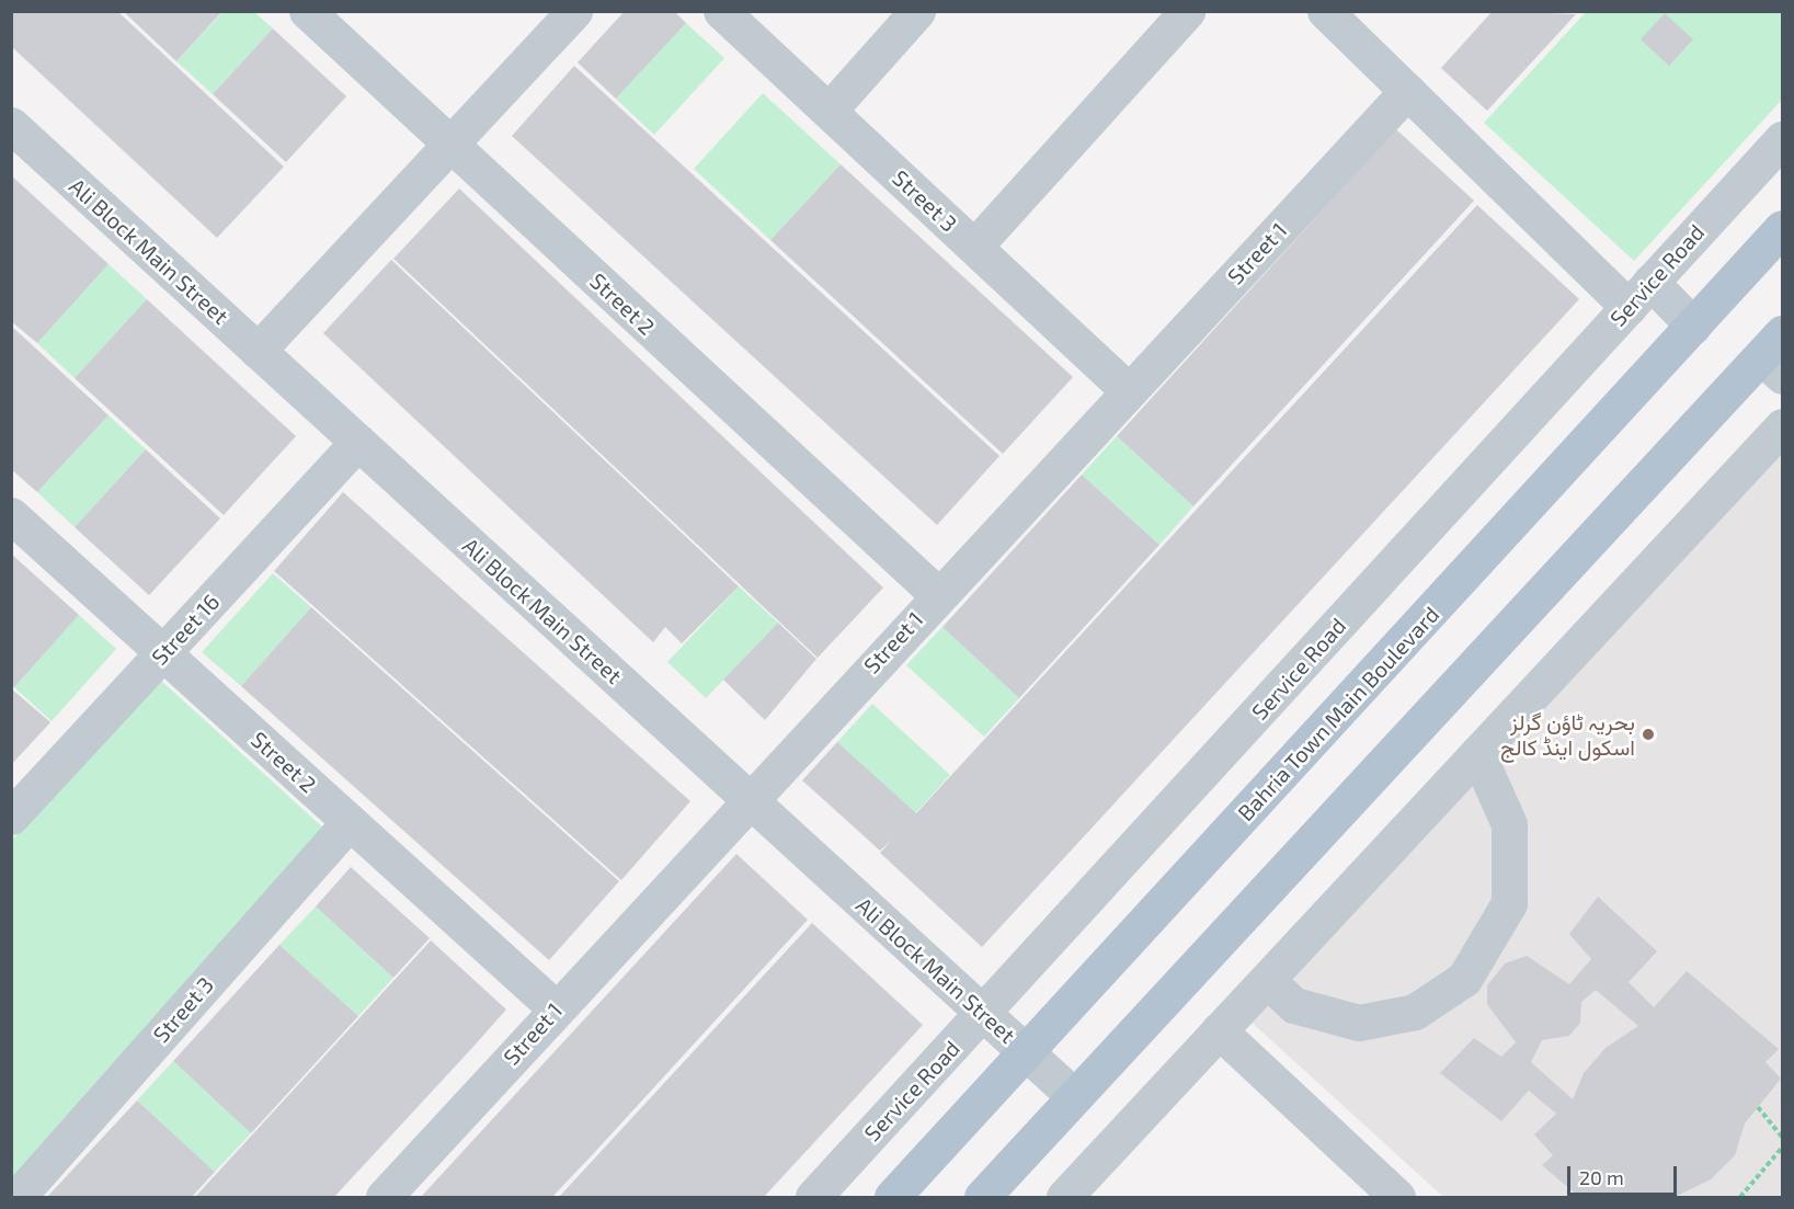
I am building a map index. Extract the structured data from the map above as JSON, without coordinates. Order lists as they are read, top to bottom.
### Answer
{
  "streets": {
    "main road": ["Bahria Town Main Boulevard"],
    "street": [
      "Street 3",
      "Ali Block Main Street",
      "Street 1",
      "Service Road",
      "Street 2",
      "Street 16"
    ]
  },
  "crossings": [
    ["Street 3", "Street 1"],
    ["Street 3", "Street 2"],
    ["Ali Block Main Street", "Street 1"],
    ["Ali Block Main Street", "Service Road"],
    ["Ali Block Main Street", "Street 16"],
    ["Ali Block Main Street", "Bahria Town Main Boulevard"],
    ["Street 1", "Street 2"],
    ["Street 2", "Street 16"]
  ],
  "places": ["بحریہ ٹاؤن گرلز اسکول اینڈ کالج"],
  "scale_bar": "20 m"
}
